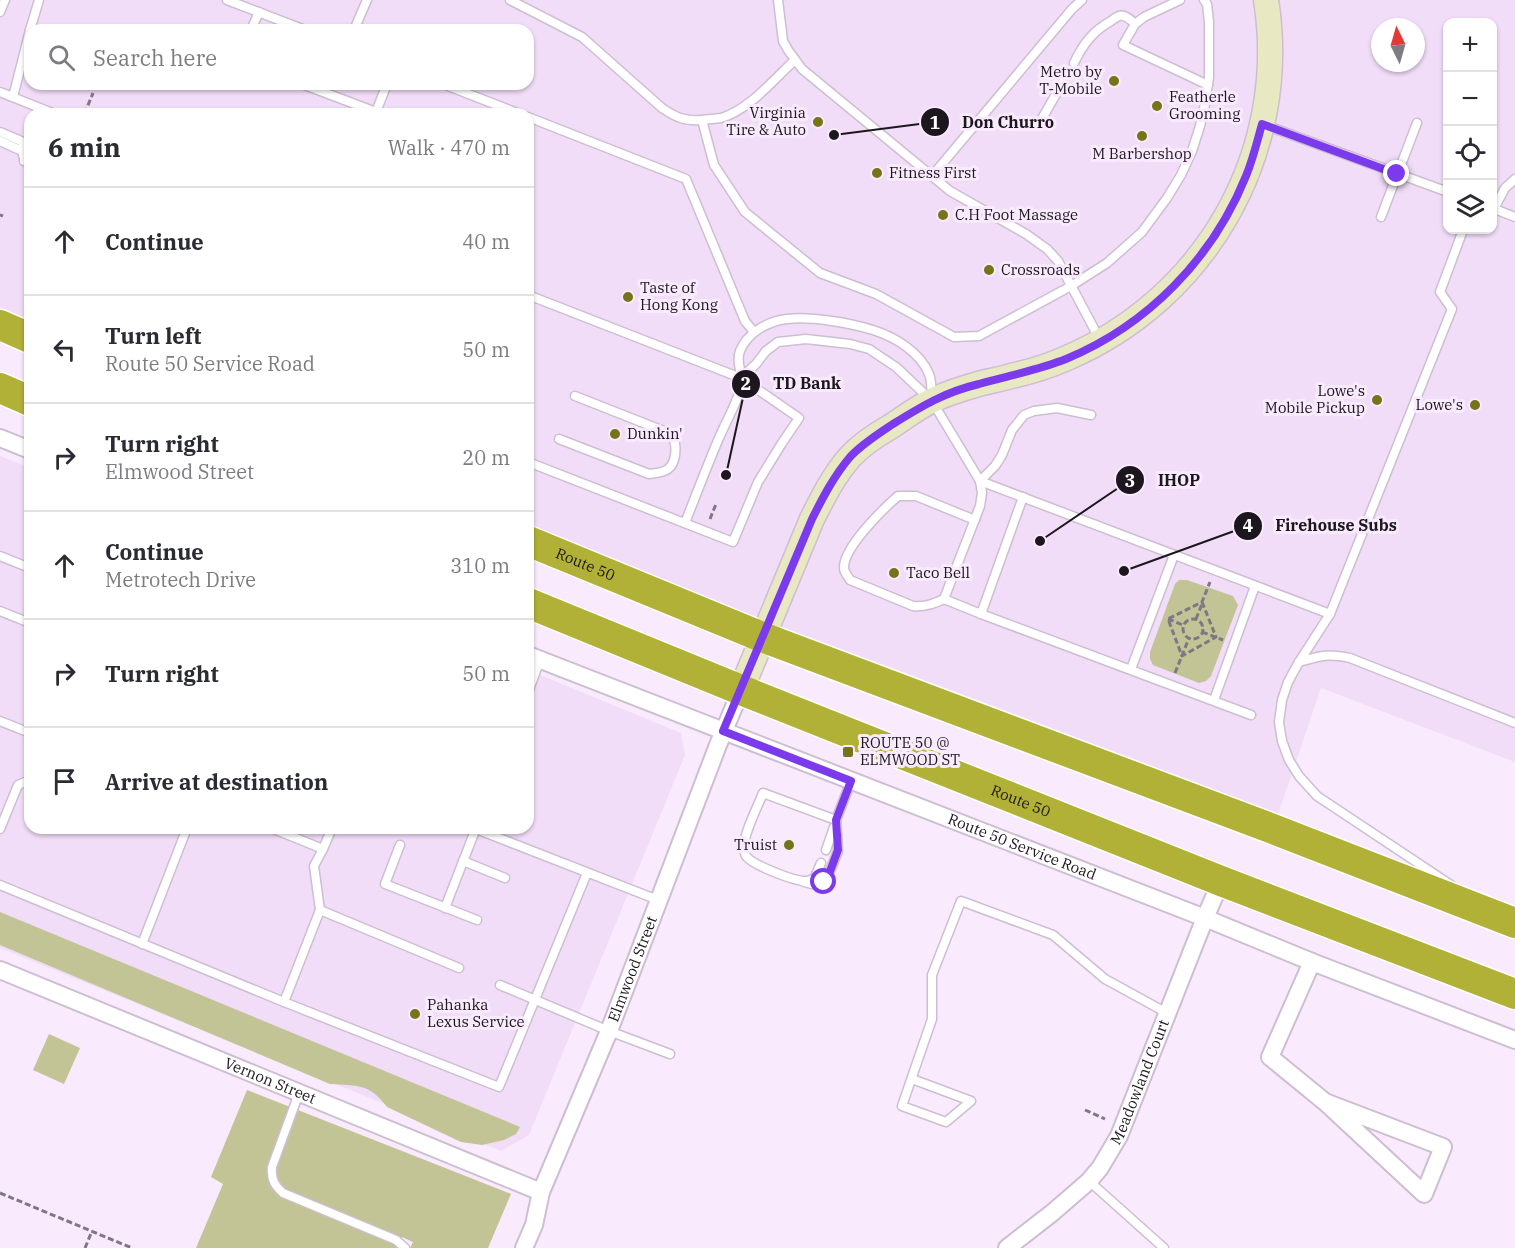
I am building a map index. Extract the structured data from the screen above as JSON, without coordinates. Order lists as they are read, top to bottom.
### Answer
{
  "streets": {
    "highway": ["Route 50"],
    "street": [
      "Route 50 Service Road",
      "Elmwood Street",
      "Vernon Street",
      "Meadowland Court"
    ]
  },
  "crossings": [
    ["Route 50", "Elmwood Street"],
    ["Route 50", "Meadowland Court"],
    ["Route 50 Service Road", "Elmwood Street"],
    ["Route 50 Service Road", "Meadowland Court"],
    ["Elmwood Street", "Vernon Street"]
  ],
  "places": {
    "other": [
      "Metro by T-Mobile",
      "Featherle Grooming",
      "Virginia Tire & Auto",
      "Don Churro",
      "M Barbershop",
      "Fitness First",
      "C.H Foot Massage",
      "Crossroads",
      "Taste of Hong Kong",
      "Lowe's Mobile Pickup",
      "Lowe's",
      "Dunkin'",
      "TD Bank",
      "IHOP",
      "Firehouse Subs",
      "Taco Bell",
      "Truist",
      "Pahanka Lexus Service"
    ],
    "transit": ["ROUTE 50 @ ELMWOOD ST"]
  },
  "north": "top",
  "page": {
    "map_buttons": ["+", "−"],
    "search": "Search here",
    "heading": ["6 min", "Walk · 470 m"],
    "list": [
      ["Continue", "40 m"],
      ["Turn left", "Route 50 Service Road", "50 m"],
      ["Turn right", "Elmwood Street", "20 m"],
      ["Continue", "Metrotech Drive", "310 m"],
      ["Turn right", "50 m"],
      "Arrive at destination"
    ]
  }
}
